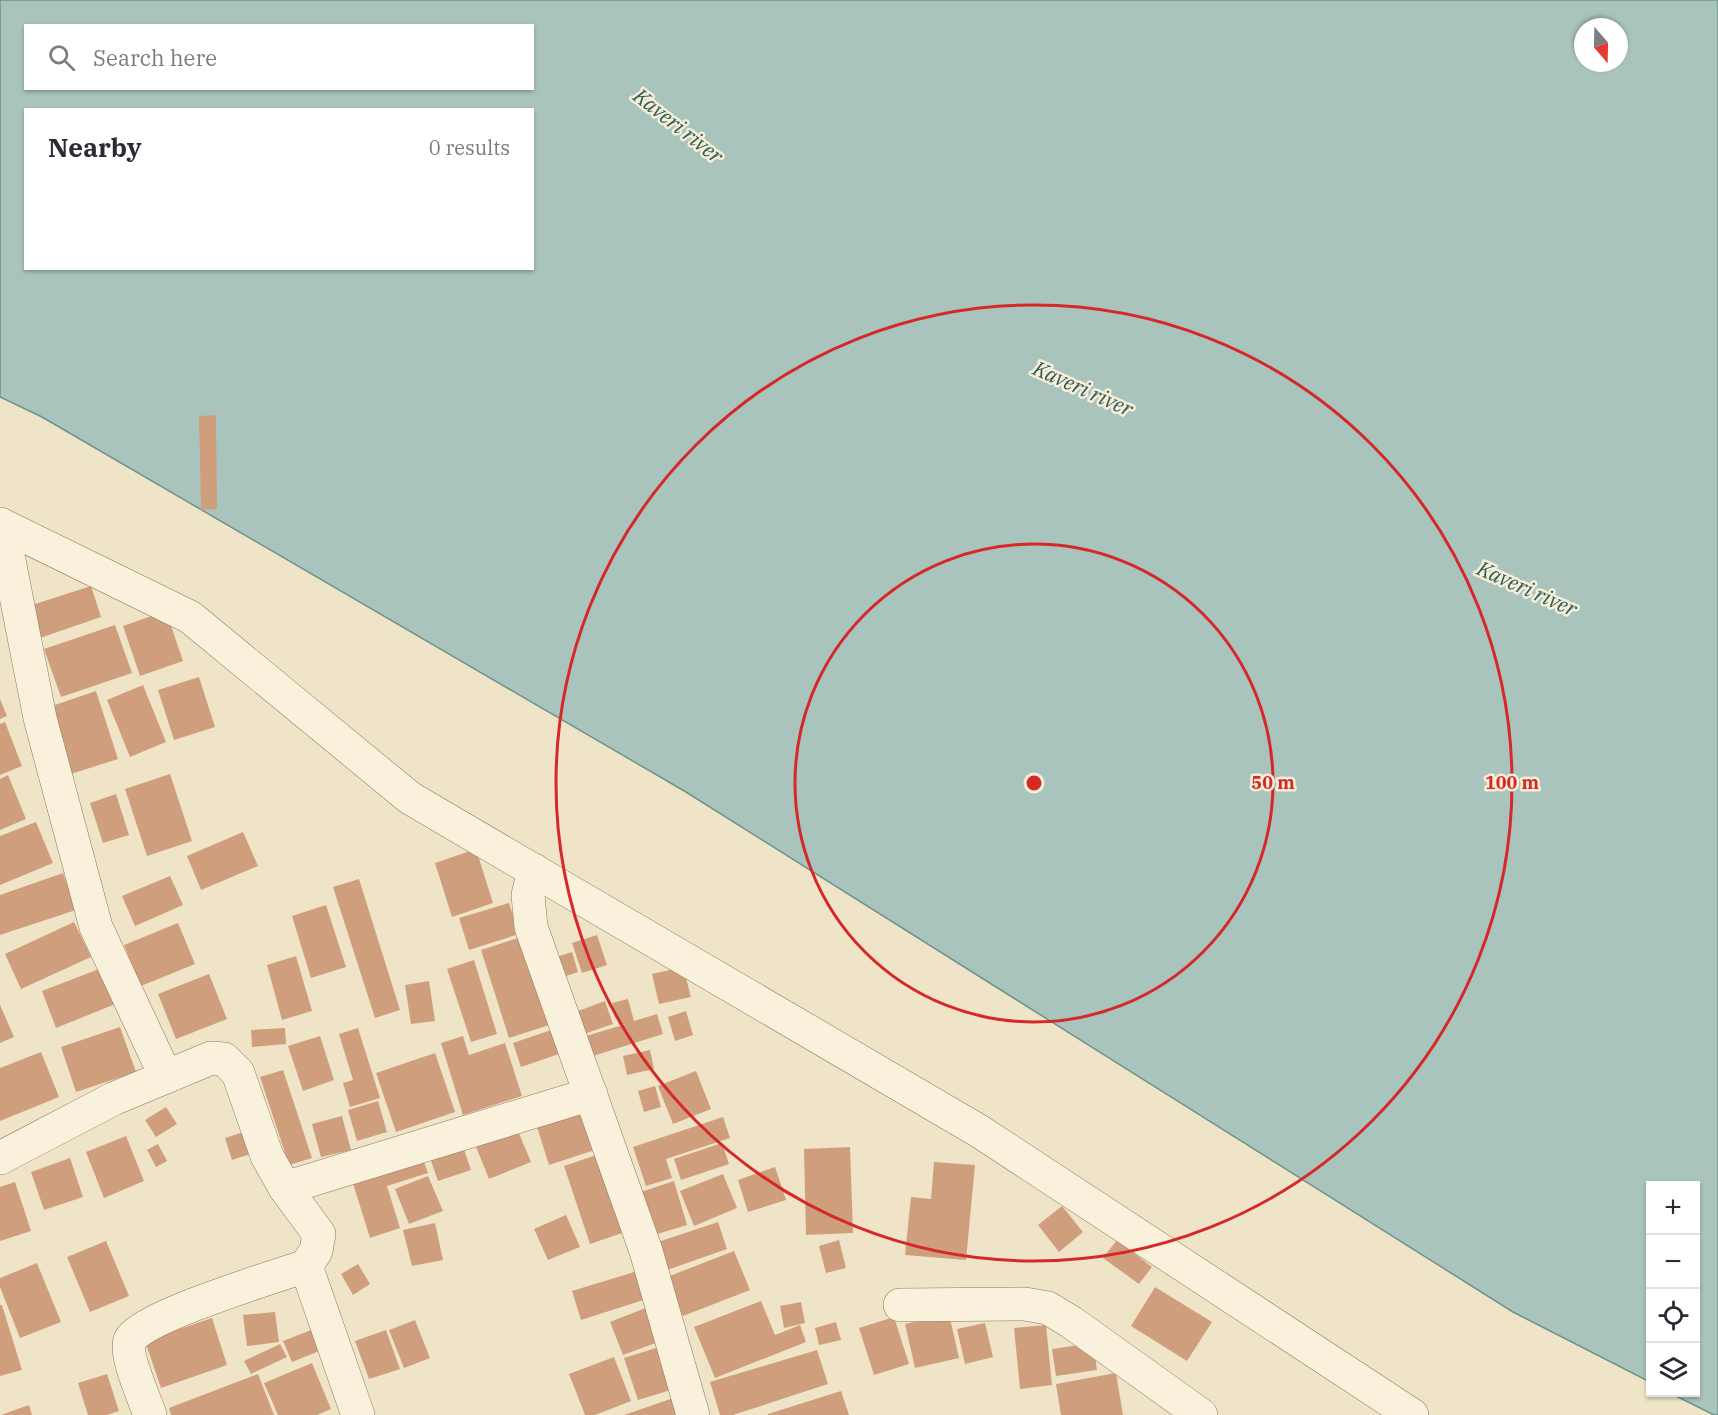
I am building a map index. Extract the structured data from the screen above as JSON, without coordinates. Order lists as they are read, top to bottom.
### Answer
{
  "water": ["Kaveri river"],
  "north": "bottom",
  "page": {
    "search": "Search here",
    "heading": ["Nearby", "0 results"],
    "map_buttons": ["+", "−"]
  },
  "rings": ["50 m", "100 m"]
}
